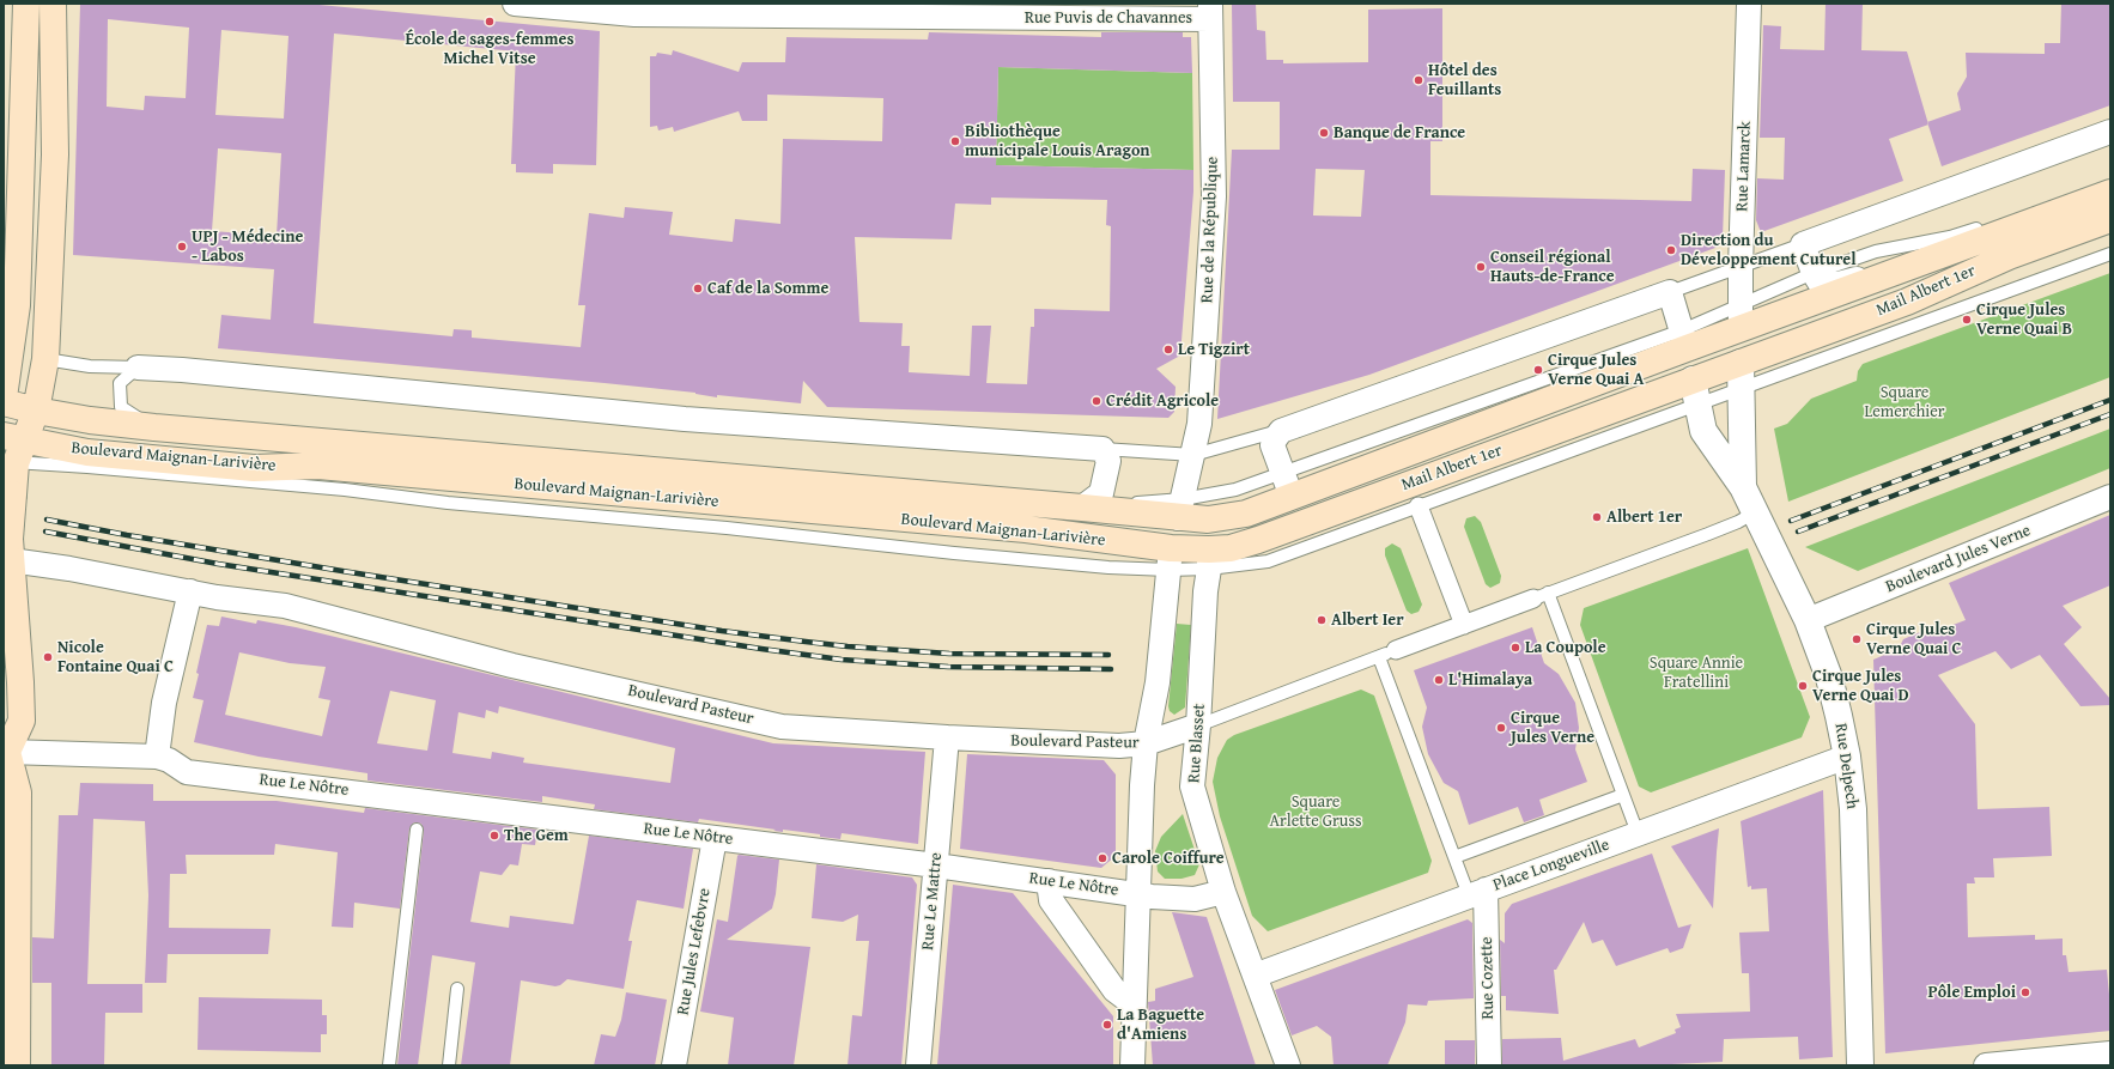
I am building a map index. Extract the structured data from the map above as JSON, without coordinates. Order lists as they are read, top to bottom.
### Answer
{
  "streets": {
    "main road": ["Mail Albert 1er", "Boulevard Maignan-Larivière"],
    "street": [
      "Rue Puvis de Chavannes",
      "Rue Lamarck",
      "Rue de la République",
      "Boulevard Jules Verne",
      "Boulevard Pasteur",
      "Rue Blasset",
      "Rue Delpech",
      "Rue Le Nôtre",
      "Place Longueville",
      "Rue Le Mattre",
      "Rue Jules Lefebvre",
      "Rue Cozette"
    ]
  },
  "crossings": [
    ["Rue Puvis de Chavannes", "Rue de la République"],
    ["Rue Lamarck", "Mail Albert 1er"],
    ["Rue de la République", "Boulevard Maignan-Larivière"],
    ["Mail Albert 1er", "Boulevard Maignan-Larivière"],
    ["Mail Albert 1er", "Rue Blasset"],
    ["Mail Albert 1er", "Rue Delpech"],
    ["Boulevard Maignan-Larivière", "Rue Blasset"],
    ["Boulevard Jules Verne", "Rue Delpech"],
    ["Boulevard Pasteur", "Rue Blasset"],
    ["Boulevard Pasteur", "Rue Le Mattre"],
    ["Rue Blasset", "Rue Le Nôtre"],
    ["Rue Blasset", "Place Longueville"],
    ["Rue Delpech", "Place Longueville"],
    ["Rue Le Nôtre", "Rue Le Mattre"],
    ["Rue Le Nôtre", "Rue Jules Lefebvre"],
    ["Place Longueville", "Rue Cozette"]
  ],
  "parks": ["Square Lemerchier", "Square Annie Fratellini", "Square Arlette Gruss"],
  "places": [
    "École de sages-femmes Michel Vitse",
    "Hôtel des Feuillants",
    "Banque de France",
    "Bibliothèque municipale Louis Aragon",
    "UPJ - Médecine - Labos",
    "Direction du Développement Cuturel",
    "Conseil régional Hauts-de-France",
    "Caf de la Somme",
    "Cirque Jules Verne Quai B",
    "Le Tigzirt",
    "Cirque Jules Verne Quai A",
    "Crédit Agricole",
    "Albert 1er",
    "Albert Ier",
    "Cirque Jules Verne Quai C",
    "La Coupole",
    "Nicole Fontaine Quai C",
    "L'Himalaya",
    "Cirque Jules Verne Quai D",
    "Cirque Jules Verne",
    "The Gem",
    "Carole Coiffure",
    "Pôle Emploi",
    "La Baguette d'Amiens"
  ]
}
